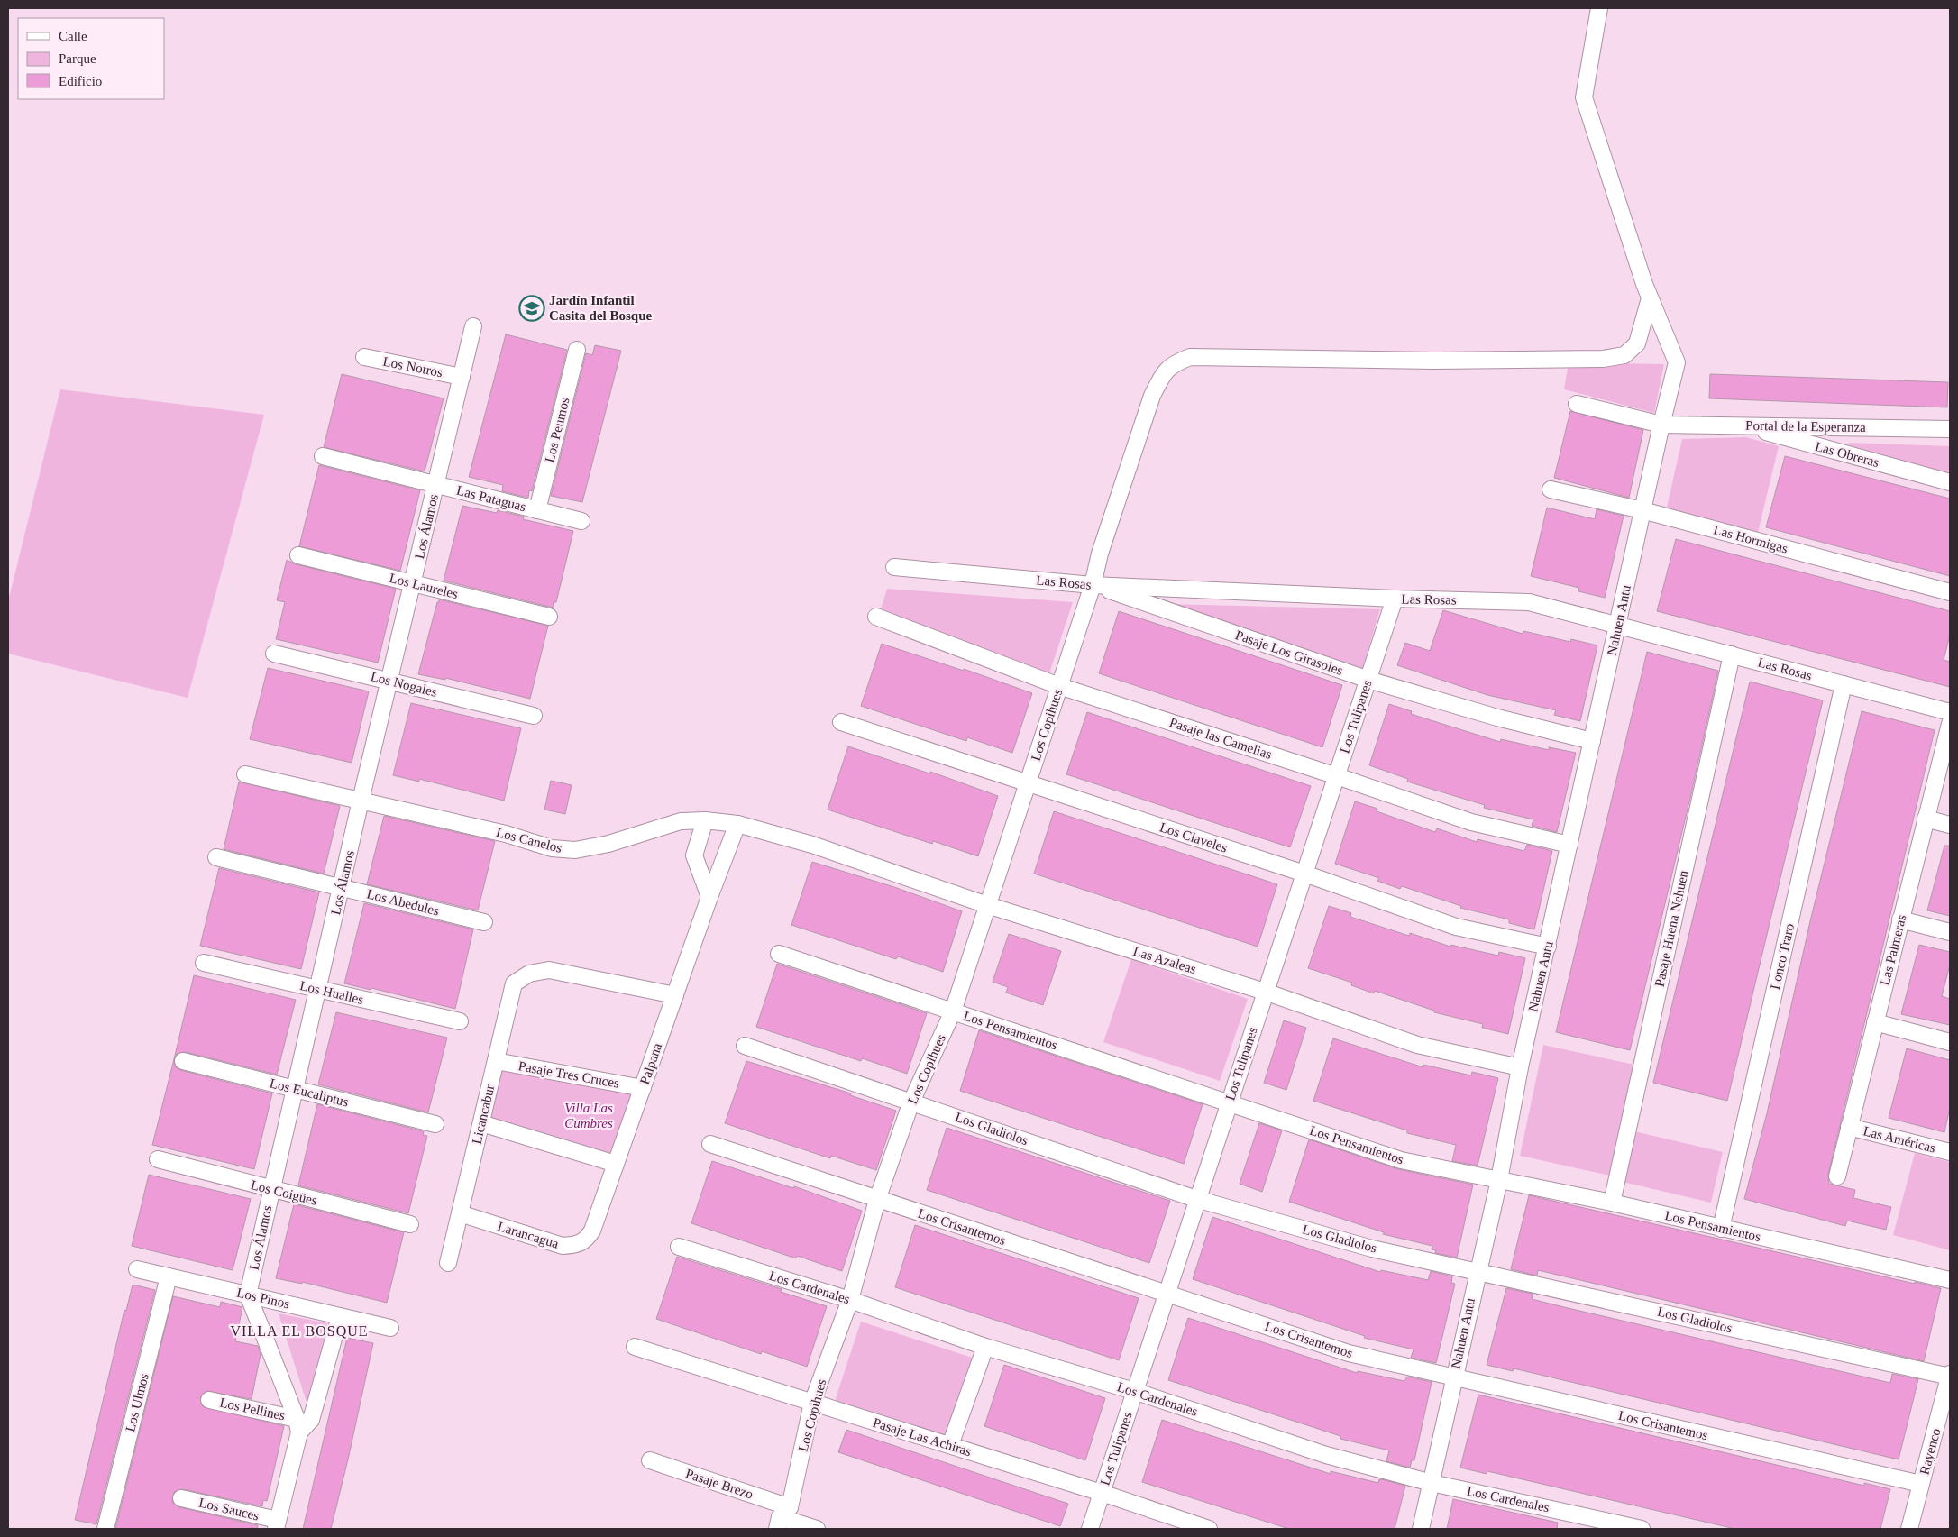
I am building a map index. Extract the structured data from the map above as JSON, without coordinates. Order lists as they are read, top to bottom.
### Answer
{
  "streets": {
    "street": [
      "Los Notros",
      "Portal de la Esperanza",
      "Los Peumos",
      "Las Obreras",
      "Las Pataguas",
      "Los Álamos",
      "Las Hormigas",
      "Las Rosas",
      "Los Laureles",
      "Nahuen Antu",
      "Pasaje Los Girasoles",
      "Los Nogales",
      "Los Tulipanes",
      "Los Copihues",
      "Pasaje las Camelias",
      "Los Claveles",
      "Los Canelos",
      "Los Abedules",
      "Pasaje Huena Nehuen",
      "Las Palmeras",
      "Lonco Traro",
      "Las Azaleas",
      "Los Hualles",
      "Los Pensamientos",
      "Palpana",
      "Pasaje Tres Cruces",
      "Los Eucaliptus",
      "Licancabur",
      "Los Gladiolos",
      "Las Américas",
      "Los Coigües",
      "Los Crisantemos",
      "Larancagua",
      "Los Cardenales",
      "Los Pinos",
      "Los Ulmos",
      "Los Pellines",
      "Pasaje Las Achiras",
      "Rayenco",
      "Pasaje Brezo",
      "Los Sauces"
    ]
  },
  "crossings": [
    ["Los Notros", "Los Álamos"],
    ["Portal de la Esperanza", "Las Obreras"],
    ["Portal de la Esperanza", "Nahuen Antu"],
    ["Los Peumos", "Las Pataguas"],
    ["Las Pataguas", "Los Álamos"],
    ["Los Álamos", "Los Laureles"],
    ["Los Álamos", "Los Nogales"],
    ["Los Álamos", "Los Canelos"],
    ["Los Álamos", "Los Abedules"],
    ["Los Álamos", "Los Hualles"],
    ["Los Álamos", "Los Eucaliptus"],
    ["Los Álamos", "Los Coigües"],
    ["Los Álamos", "Los Pinos"],
    ["Las Hormigas", "Nahuen Antu"],
    ["Las Rosas", "Nahuen Antu"],
    ["Las Rosas", "Pasaje Los Girasoles"],
    ["Las Rosas", "Los Tulipanes"],
    ["Las Rosas", "Los Copihues"],
    ["Las Rosas", "Pasaje Huena Nehuen"],
    ["Las Rosas", "Lonco Traro"],
    ["Nahuen Antu", "Pasaje Los Girasoles"],
    ["Nahuen Antu", "Los Copihues"],
    ["Nahuen Antu", "Pasaje las Camelias"],
    ["Nahuen Antu", "Los Claveles"],
    ["Nahuen Antu", "Las Azaleas"],
    ["Nahuen Antu", "Los Pensamientos"],
    ["Nahuen Antu", "Los Gladiolos"],
    ["Nahuen Antu", "Los Crisantemos"],
    ["Nahuen Antu", "Los Cardenales"],
    ["Pasaje Los Girasoles", "Los Tulipanes"],
    ["Pasaje Los Girasoles", "Los Copihues"],
    ["Los Tulipanes", "Pasaje las Camelias"],
    ["Los Tulipanes", "Los Claveles"],
    ["Los Tulipanes", "Las Azaleas"],
    ["Los Tulipanes", "Los Pensamientos"],
    ["Los Tulipanes", "Los Gladiolos"],
    ["Los Tulipanes", "Los Crisantemos"],
    ["Los Tulipanes", "Los Cardenales"],
    ["Los Tulipanes", "Pasaje Las Achiras"],
    ["Los Copihues", "Pasaje las Camelias"],
    ["Los Copihues", "Los Claveles"],
    ["Los Copihues", "Las Azaleas"],
    ["Los Copihues", "Los Pensamientos"],
    ["Los Copihues", "Los Gladiolos"],
    ["Los Copihues", "Los Crisantemos"],
    ["Los Copihues", "Los Cardenales"],
    ["Los Copihues", "Pasaje Las Achiras"],
    ["Los Copihues", "Pasaje Brezo"],
    ["Los Canelos", "Las Azaleas"],
    ["Los Canelos", "Palpana"],
    ["Pasaje Huena Nehuen", "Los Pensamientos"],
    ["Las Palmeras", "Las Américas"],
    ["Lonco Traro", "Los Pensamientos"],
    ["Palpana", "Pasaje Tres Cruces"],
    ["Palpana", "Licancabur"],
    ["Palpana", "Larancagua"],
    ["Pasaje Tres Cruces", "Licancabur"],
    ["Licancabur", "Larancagua"],
    ["Los Gladiolos", "Rayenco"],
    ["Los Crisantemos", "Rayenco"],
    ["Los Pinos", "Los Ulmos"]
  ],
  "districts": ["VILLA EL BOSQUE"],
  "parks": ["Villa Las Cumbres"],
  "places": {
    "school or university": ["Jardín Infantil Casita del Bosque"]
  },
  "legend": ["Calle", "Parque", "Edificio"]
}
